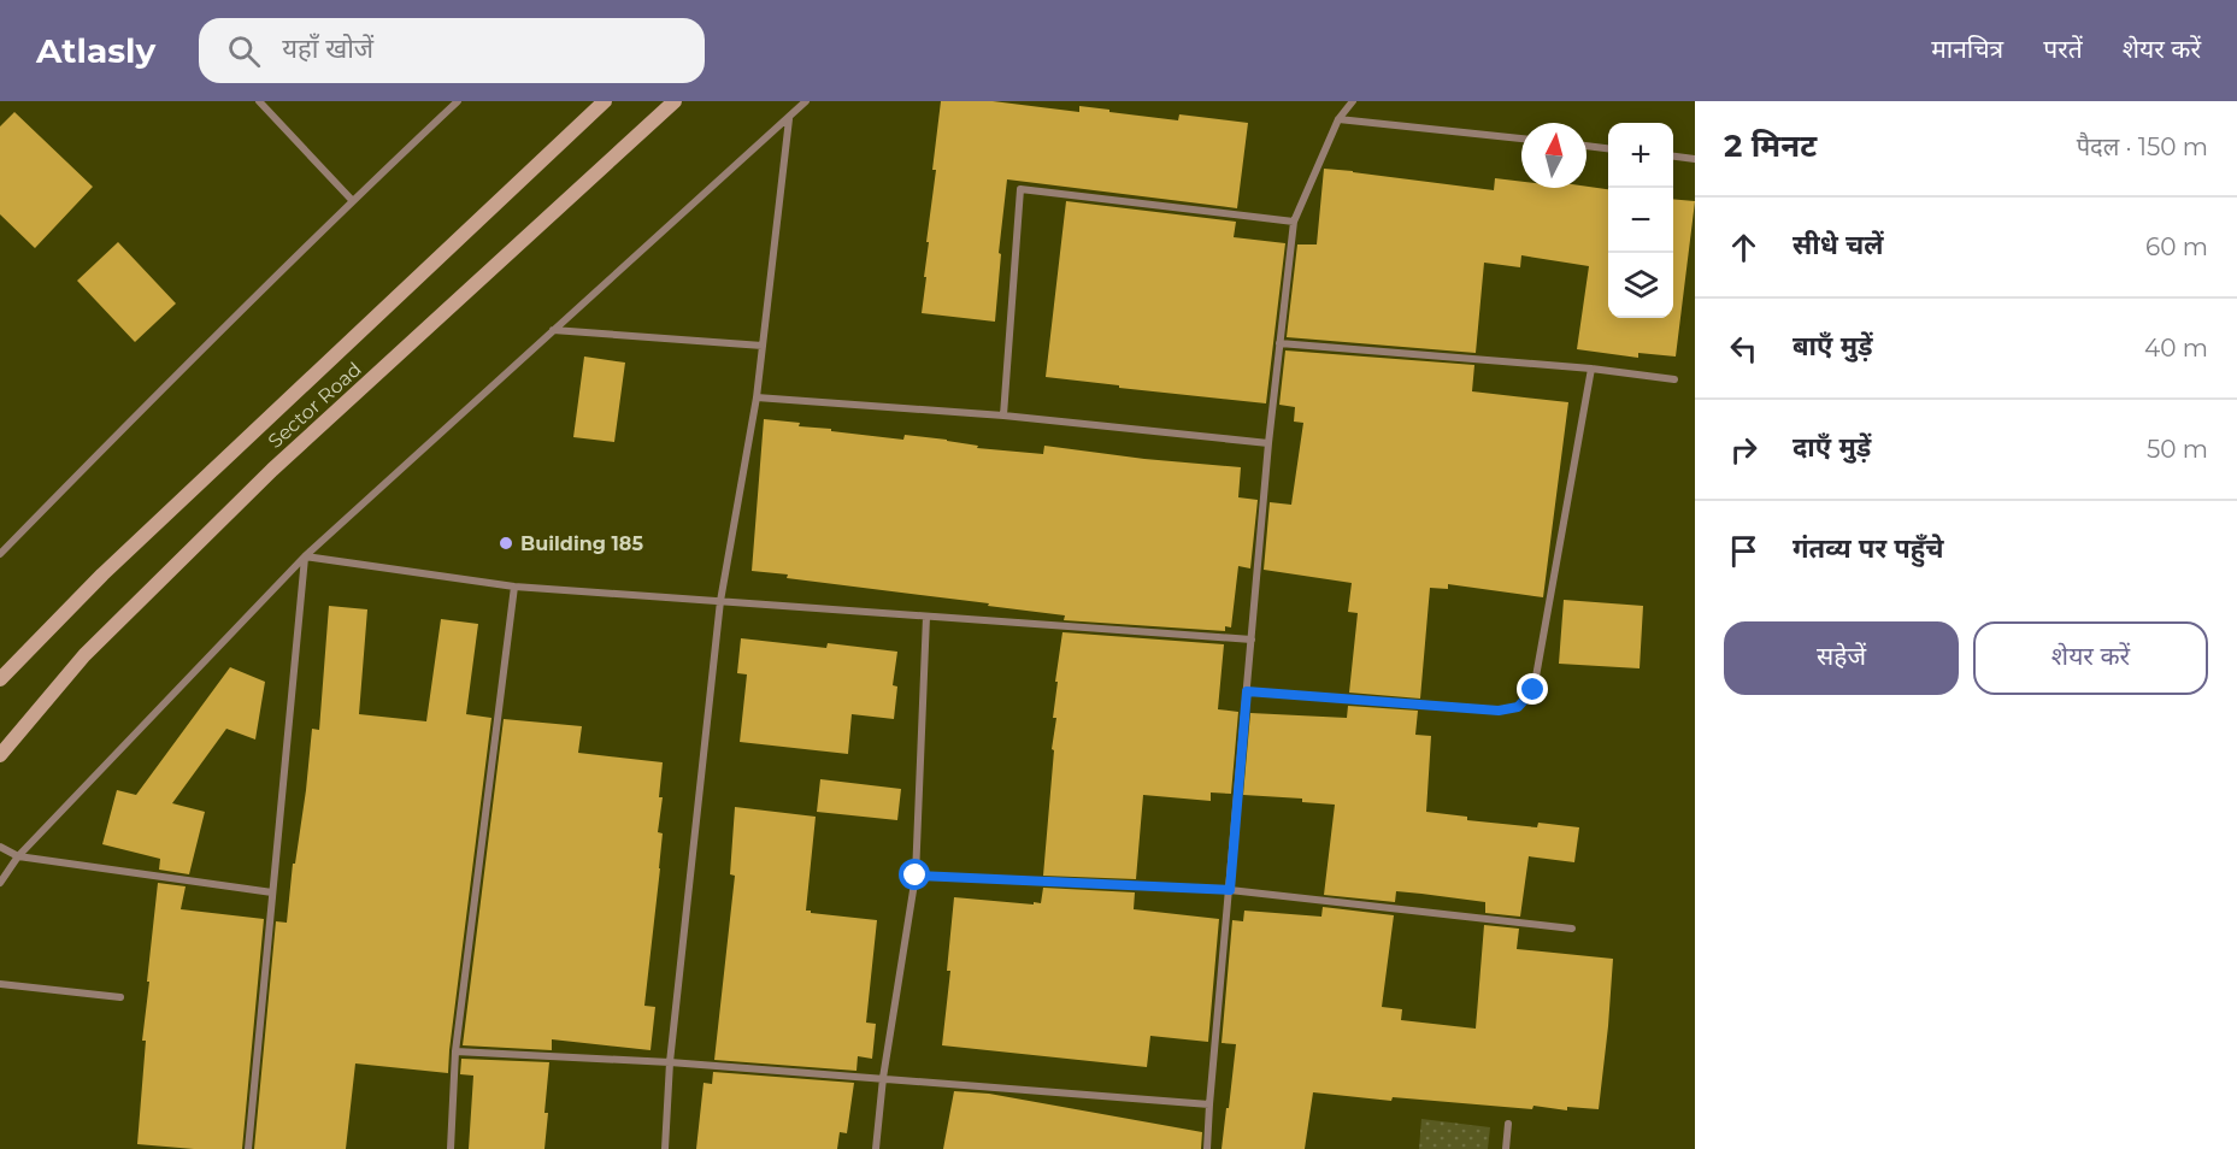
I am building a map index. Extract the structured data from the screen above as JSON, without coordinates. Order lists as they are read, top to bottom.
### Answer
{
  "streets": {
    "main road": ["Sector Road"]
  },
  "places": ["Building 185"],
  "north": "top",
  "page": {
    "header": "Atlasly",
    "search": "यहाँ खोजें",
    "nav": ["मानचित्र", "परतें", "शेयर करें"],
    "heading": ["2 मिनट", "पैदल · 150 m"],
    "map_buttons": ["+", "−"],
    "list": [
      ["सीधे चलें", "60 m"],
      ["बाएँ मुड़ें", "40 m"],
      ["दाएँ मुड़ें", "50 m"],
      "गंतव्य पर पहुँचे"
    ],
    "buttons": ["सहेजें", "शेयर करें"]
  }
}
